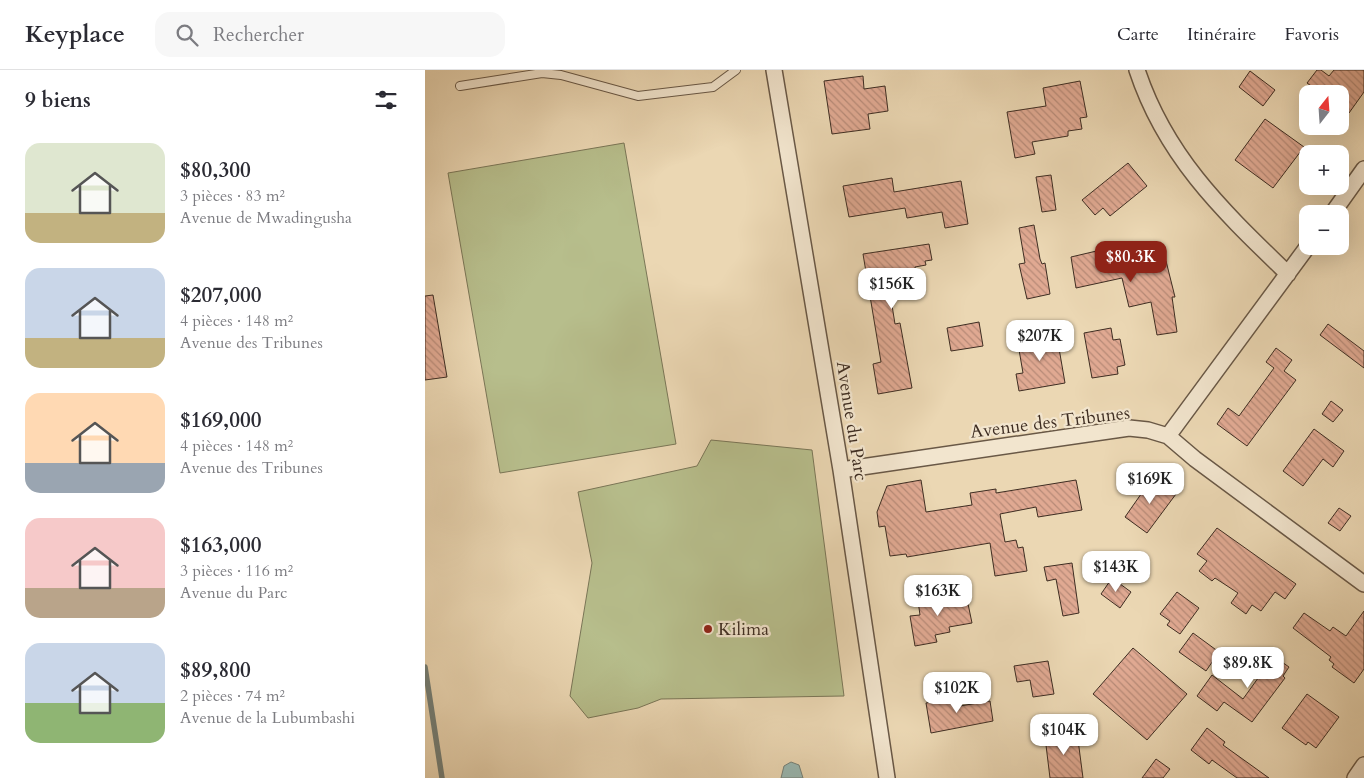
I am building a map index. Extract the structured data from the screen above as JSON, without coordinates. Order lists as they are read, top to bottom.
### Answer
{
  "streets": {
    "street": ["Avenue du Parc", "Avenue des Tribunes"]
  },
  "crossings": [
    ["Avenue du Parc", "Avenue des Tribunes"]
  ],
  "places": ["Kilima"],
  "north": "top",
  "page": {
    "header": "Keyplace",
    "search": "Rechercher",
    "nav": ["Carte", "Itinéraire", "Favoris"],
    "heading": "9 biens",
    "map_buttons": ["+", "−"],
    "list": [
      {
        "name": "$80,300",
        "note": "3 pièces · 83 m² · Avenue de Mwadingusha"
      },
      {
        "name": "$207,000",
        "note": "4 pièces · 148 m² · Avenue des Tribunes"
      },
      {
        "name": "$169,000",
        "note": "4 pièces · 148 m² · Avenue des Tribunes"
      },
      {
        "name": "$163,000",
        "note": "3 pièces · 116 m² · Avenue du Parc"
      },
      {
        "name": "$89,800",
        "note": "2 pièces · 74 m² · Avenue de la Lubumbashi"
      }
    ],
    "price": [
      "$80.3K",
      "$156K",
      "$207K",
      "$169K",
      "$143K",
      "$163K",
      "$89.8K",
      "$102K",
      "$104K"
    ]
  }
}
